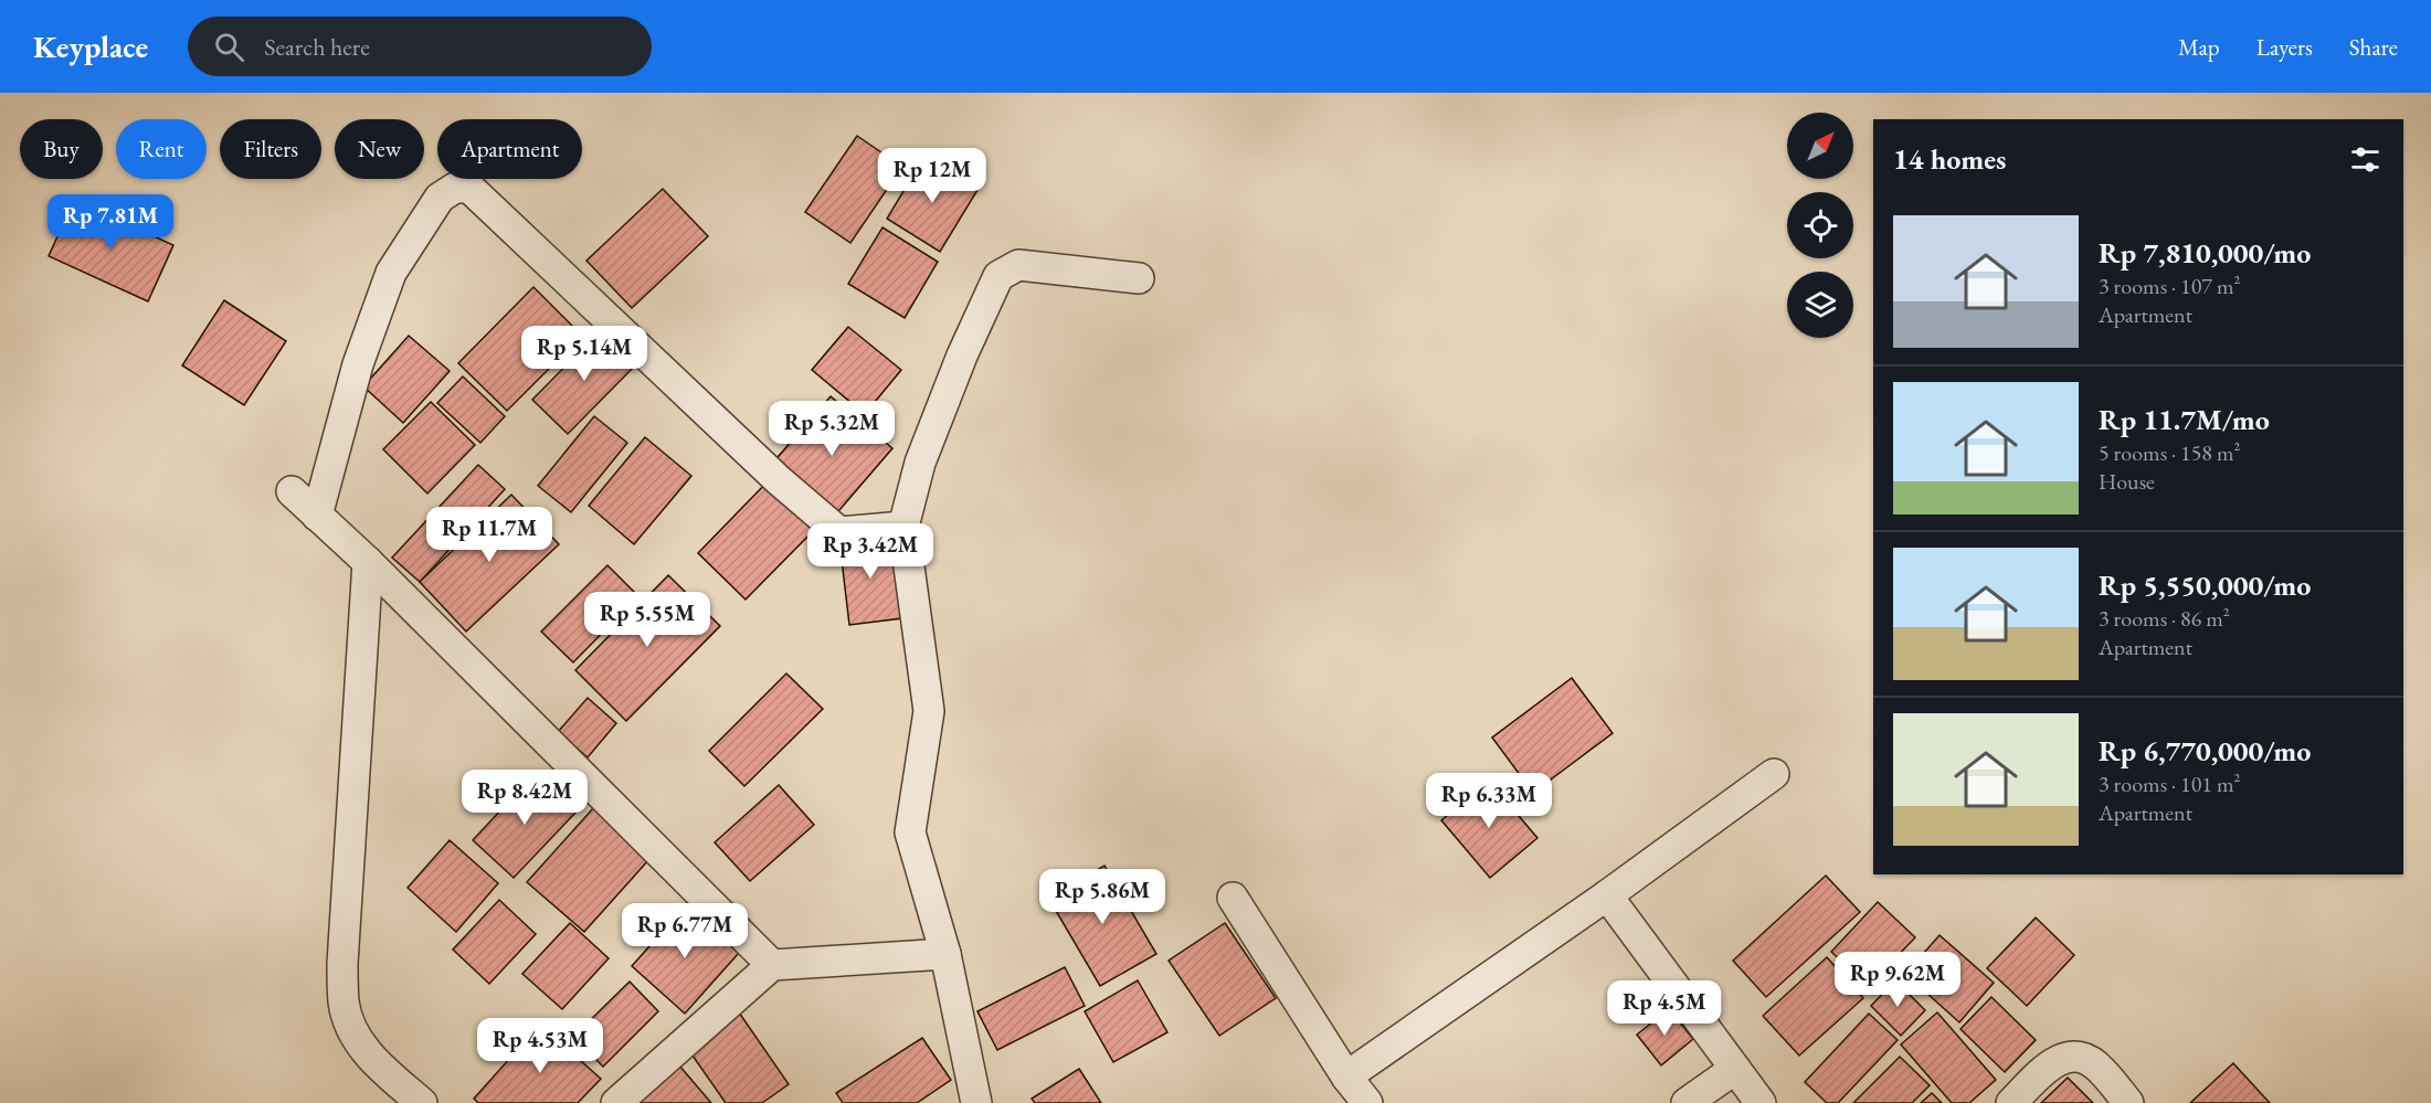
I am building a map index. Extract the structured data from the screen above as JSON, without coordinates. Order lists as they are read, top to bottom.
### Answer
{
  "north": "top right",
  "page": {
    "header": "Keyplace",
    "search": "Search here",
    "nav": ["Map", "Layers", "Share"],
    "chip": [
      "Buy",
      "Rent",
      "Filters",
      "New",
      "Apartment"
    ],
    "heading": "14 homes",
    "price": [
      "Rp 12M",
      "Rp 7.81M",
      "Rp 5.14M",
      "Rp 5.32M",
      "Rp 11.7M",
      "Rp 3.42M",
      "Rp 5.55M",
      "Rp 8.42M",
      "Rp 6.33M",
      "Rp 5.86M",
      "Rp 6.77M",
      "Rp 9.62M",
      "Rp 4.5M",
      "Rp 4.53M"
    ],
    "list": [
      {
        "name": "Rp 7,810,000/mo",
        "note": "3 rooms · 107 m² · Apartment"
      },
      {
        "name": "Rp 11.7M/mo",
        "note": "5 rooms · 158 m² · House"
      },
      {
        "name": "Rp 5,550,000/mo",
        "note": "3 rooms · 86 m² · Apartment"
      },
      {
        "name": "Rp 6,770,000/mo",
        "note": "3 rooms · 101 m² · Apartment"
      }
    ]
  }
}
